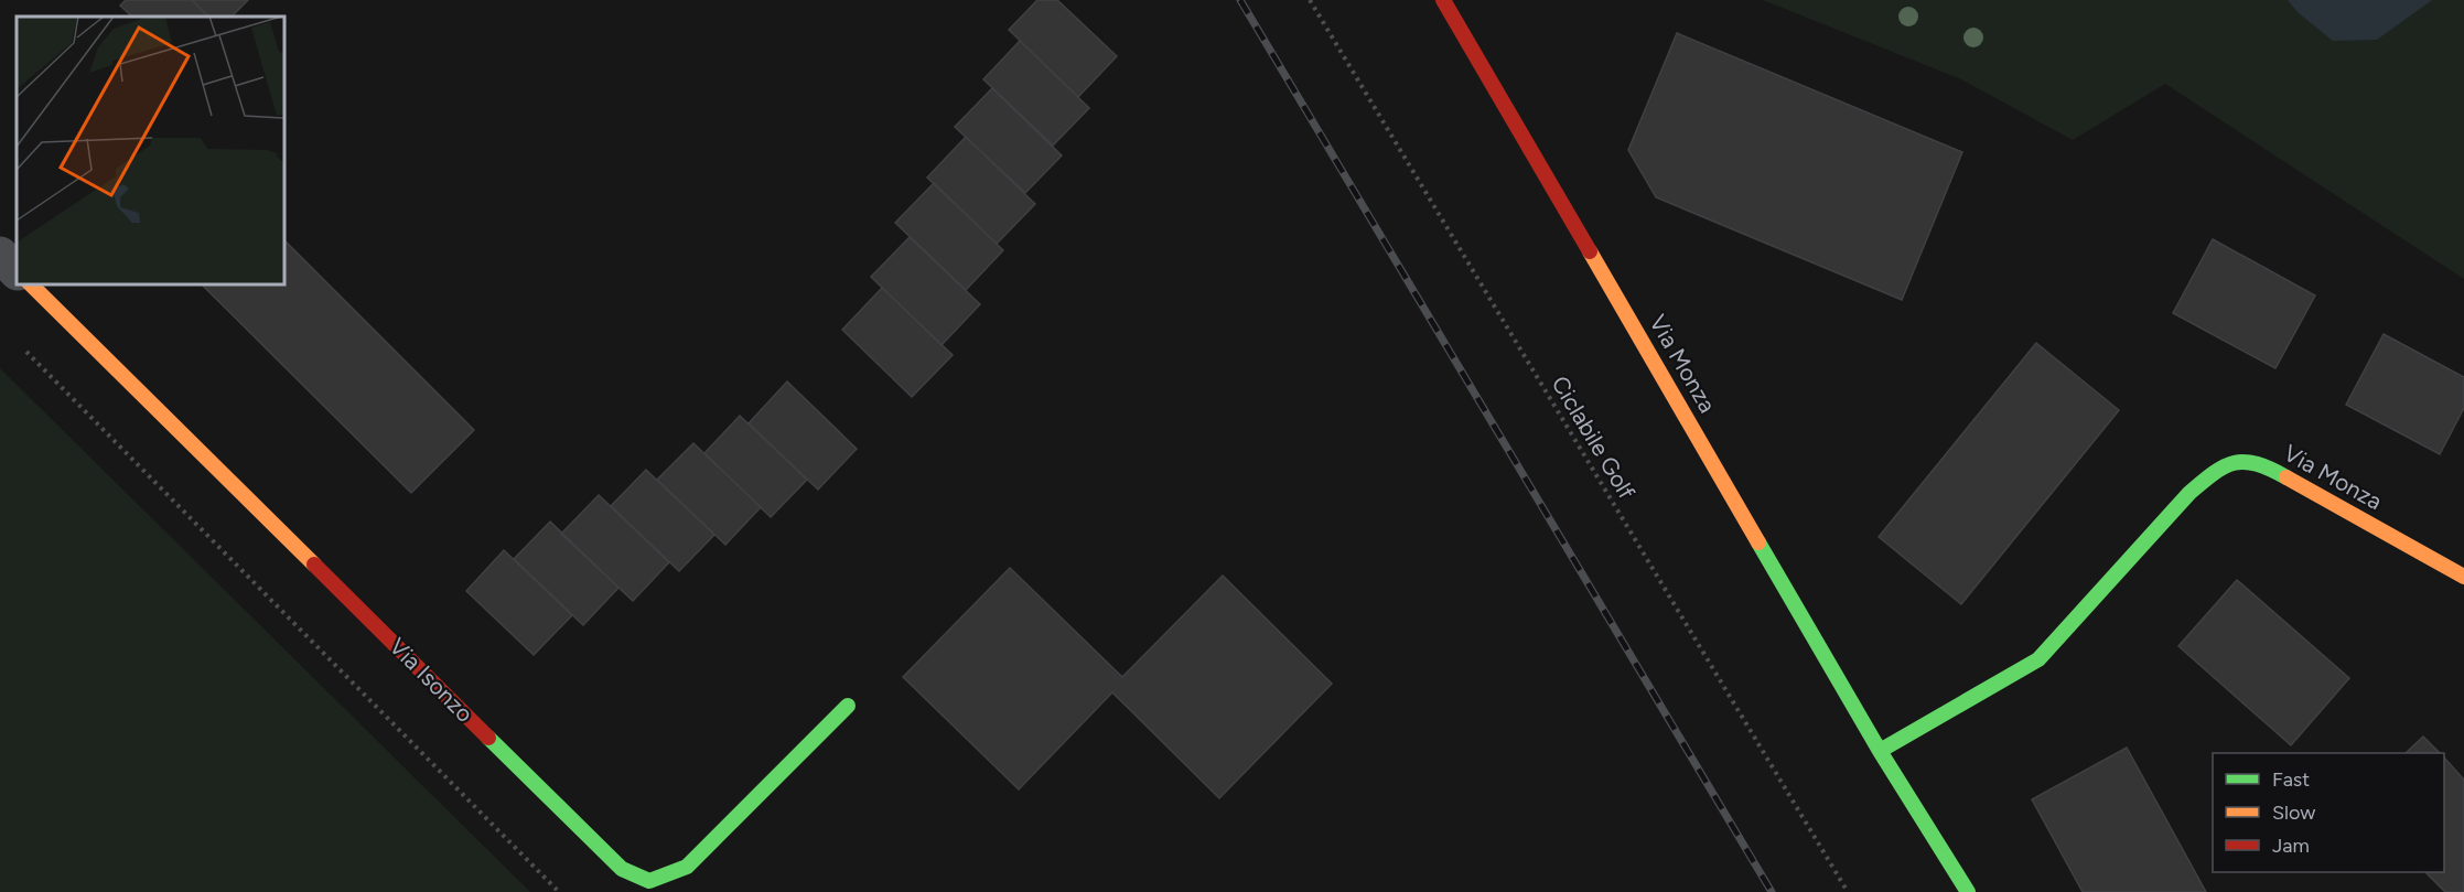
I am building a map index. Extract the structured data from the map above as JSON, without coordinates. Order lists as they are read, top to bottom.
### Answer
{
  "streets": {
    "street": ["Via Monza", "Via Isonzo"],
    "path": ["Ciclabile Golf"]
  },
  "legend": ["Fast", "Slow", "Jam"]
}
